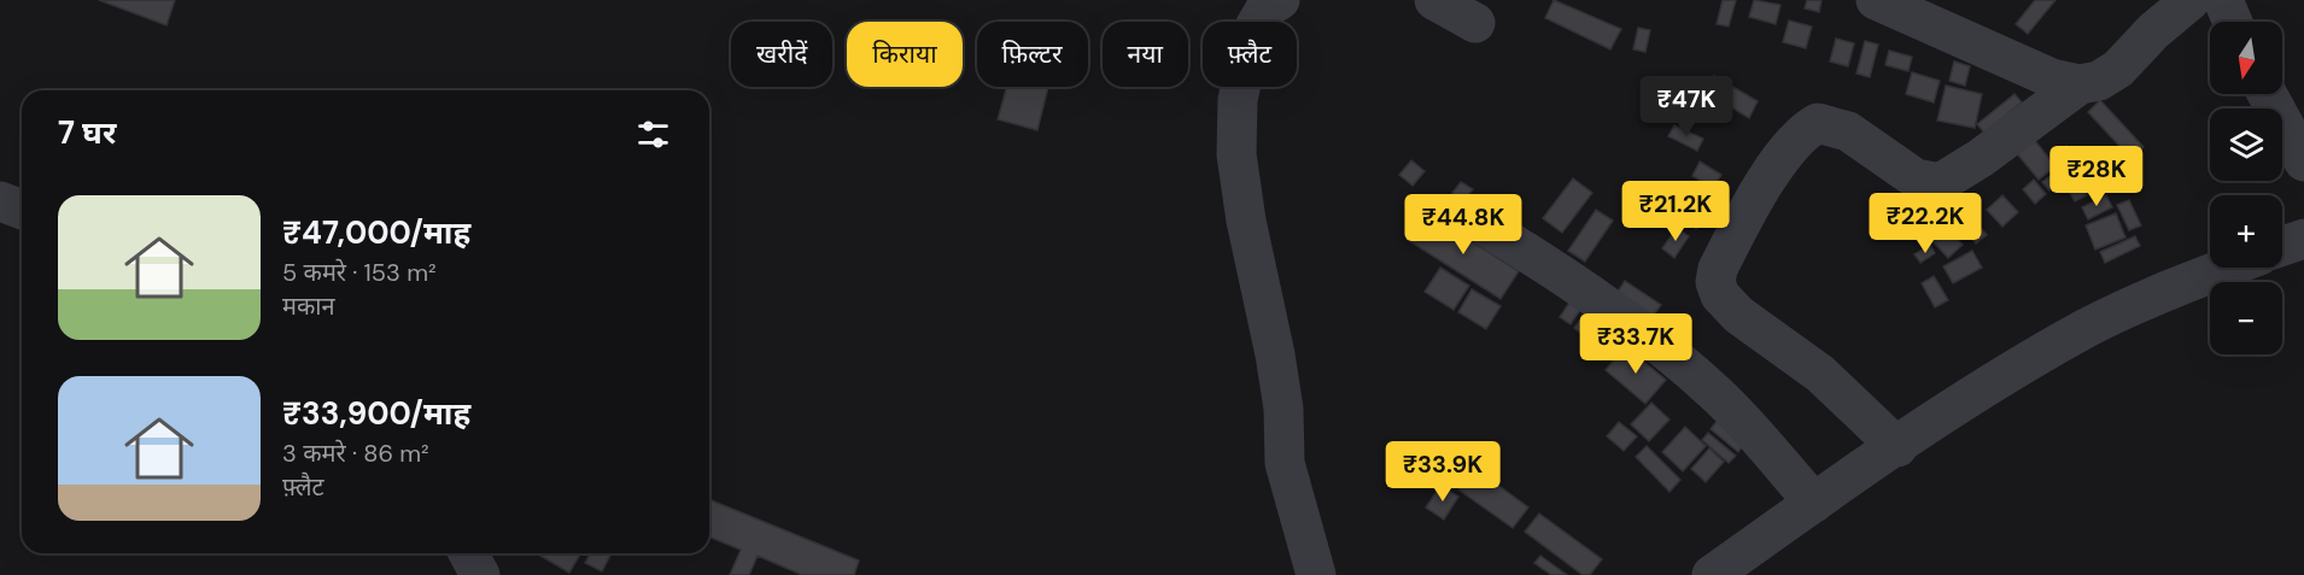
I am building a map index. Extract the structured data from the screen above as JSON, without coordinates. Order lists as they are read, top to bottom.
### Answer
{
  "north": "bottom",
  "page": {
    "map_buttons": ["+", "−"],
    "chip": [
      "खरीदें",
      "किराया",
      "फ़िल्टर",
      "नया",
      "फ़्लैट"
    ],
    "price": [
      "₹47K",
      "₹28K",
      "₹21.2K",
      "₹22.2K",
      "₹44.8K",
      "₹33.7K",
      "₹33.9K"
    ],
    "heading": "7 घर",
    "list": [
      {
        "name": "₹47,000/माह",
        "note": "5 कमरे · 153 m² · मकान"
      },
      {
        "name": "₹33,900/माह",
        "note": "3 कमरे · 86 m² · फ़्लैट"
      }
    ]
  }
}
